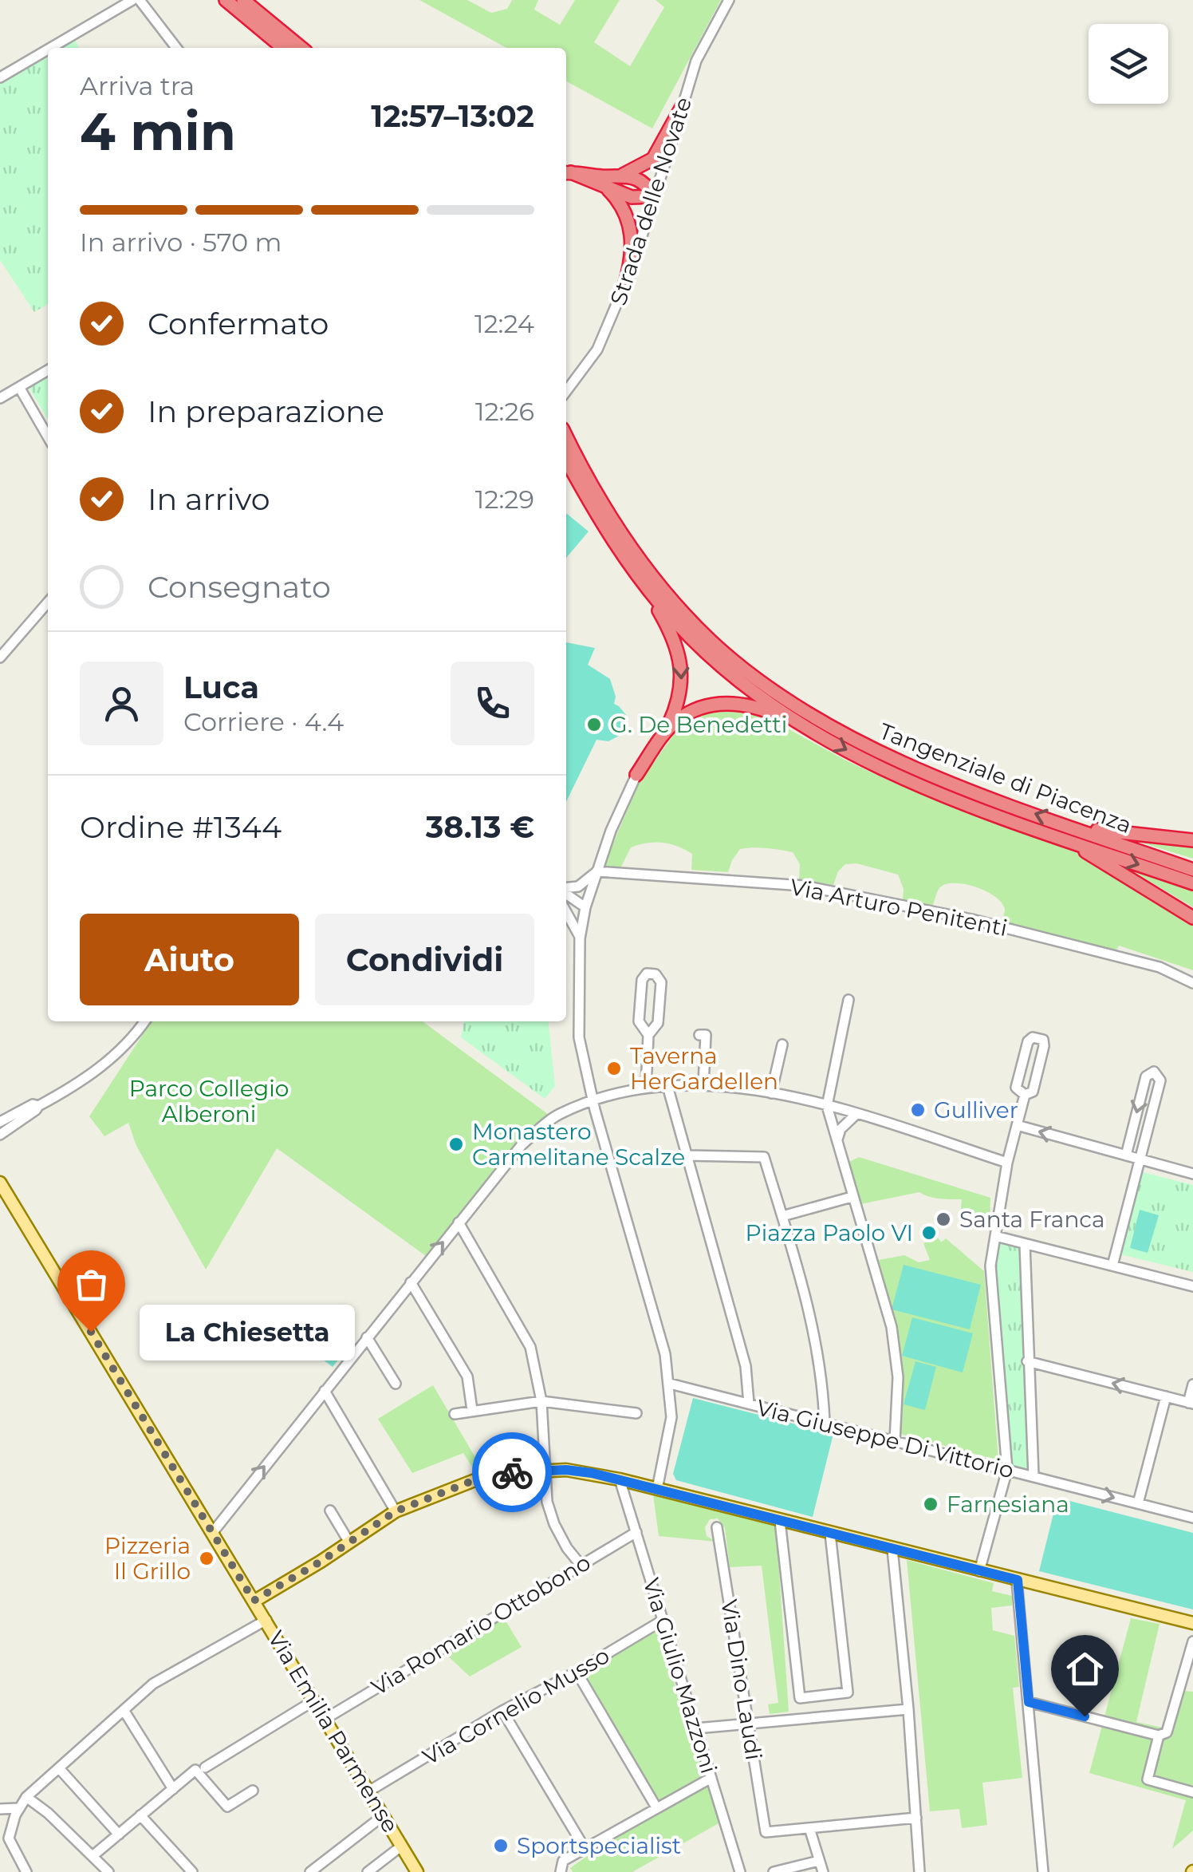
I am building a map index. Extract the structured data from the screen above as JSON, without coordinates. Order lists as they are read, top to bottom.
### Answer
{
  "streets": {
    "highway": ["Tangenziale di Piacenza"],
    "main road": ["Via Emilia Parmense"],
    "street": [
      "Strada delle Novate",
      "Via Arturo Penitenti",
      "Via Giuseppe Di Vittorio",
      "Via Romario Ottobono",
      "Via Giulio Mazzoni",
      "Via Dino Laudi",
      "Via Cornelio Musso"
    ]
  },
  "crossings": [
    ["Via Romario Ottobono", "Via Giulio Mazzoni"],
    ["Via Romario Ottobono", "Via Emilia Parmense"],
    ["Via Giulio Mazzoni", "Via Cornelio Musso"],
    ["Via Cornelio Musso", "Via Emilia Parmense"]
  ],
  "parks": ["Parco Collegio Alberoni"],
  "places": [
    "G. De Benedetti",
    "Taverna HerGardellen",
    "Gulliver",
    "Monastero Carmelitane Scalze",
    "Santa Franca",
    "Piazza Paolo VI",
    "La Chiesetta",
    "Farnesiana",
    "Pizzeria Il Grillo",
    "Sportspecialist"
  ],
  "page": {
    "heading": ["4 min", "Arriva tra", "12:57–13:02"],
    "panel": [
      "Luca",
      "Corriere · 4.4",
      "Ordine #1344",
      "38.13 €"
    ],
    "bar": "In arrivo · 570 m",
    "list": [
      ["Confermato", "12:24"],
      ["In preparazione", "12:26"],
      ["In arrivo", "12:29"],
      "Consegnato"
    ],
    "buttons": ["Aiuto", "Condividi"],
    "bubble": "La Chiesetta"
  }
}
